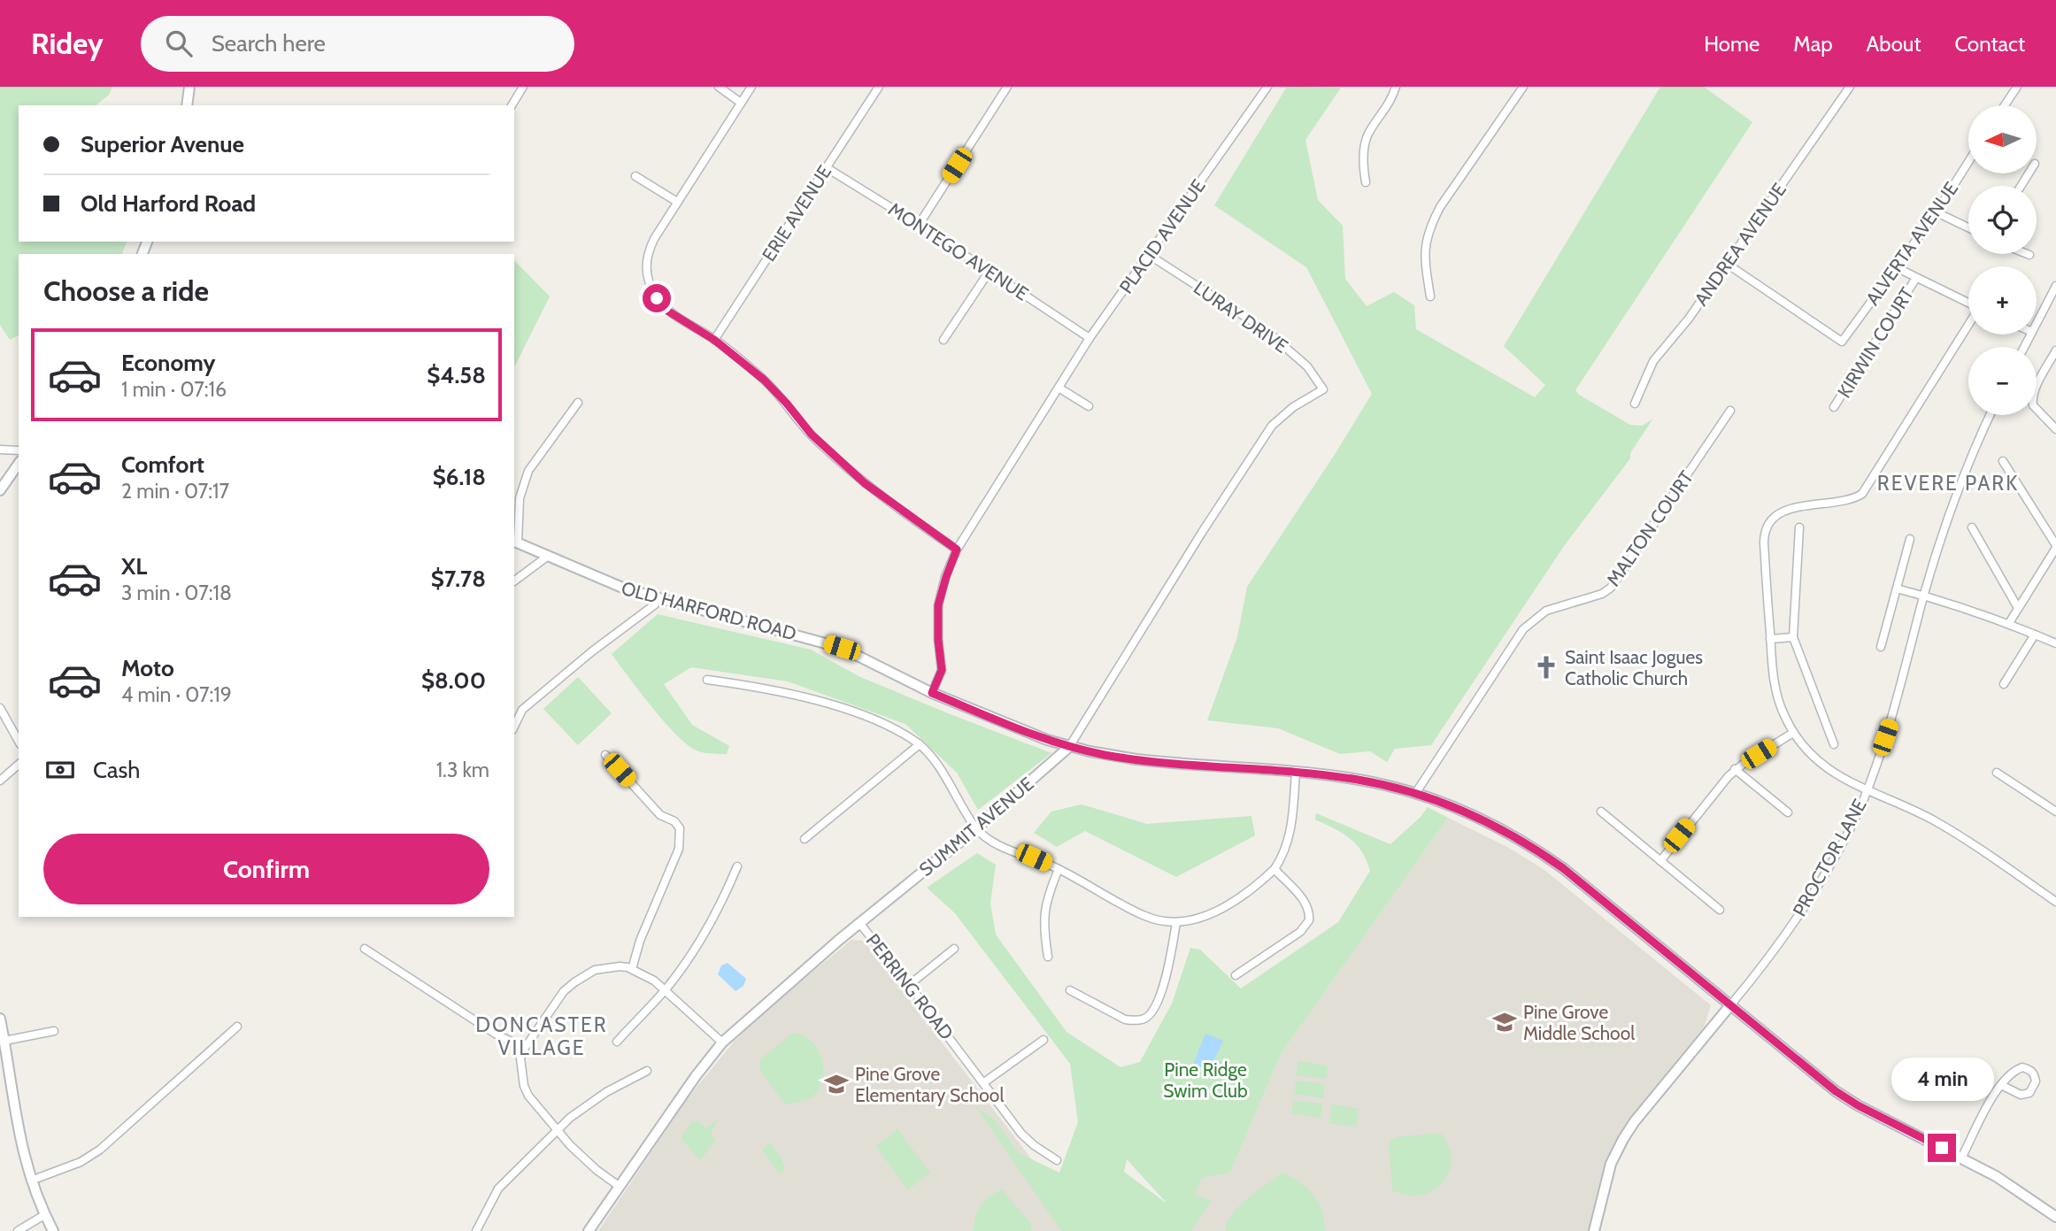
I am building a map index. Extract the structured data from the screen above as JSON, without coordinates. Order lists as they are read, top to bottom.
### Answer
{
  "streets": {
    "street": [
      "ERIE AVENUE",
      "PLACID AVENUE",
      "ALVERTA AVENUE",
      "ANDREA AVENUE",
      "MONTEGO AVENUE",
      "LURAY DRIVE",
      "KIRWIN COURT",
      "MALTON COURT",
      "OLD HARFORD ROAD",
      "SUMMIT AVENUE",
      "PROCTOR LANE",
      "PERRING ROAD"
    ]
  },
  "crossings": [
    ["ERIE AVENUE", "MONTEGO AVENUE"],
    ["PLACID AVENUE", "MONTEGO AVENUE"],
    ["PLACID AVENUE", "LURAY DRIVE"],
    ["PLACID AVENUE", "OLD HARFORD ROAD"],
    ["ALVERTA AVENUE", "ANDREA AVENUE"],
    ["LURAY DRIVE", "SUMMIT AVENUE"],
    ["MALTON COURT", "OLD HARFORD ROAD"],
    ["OLD HARFORD ROAD", "SUMMIT AVENUE"],
    ["OLD HARFORD ROAD", "PROCTOR LANE"],
    ["SUMMIT AVENUE", "PERRING ROAD"]
  ],
  "districts": ["REVERE PARK", "DONCASTER VILLAGE"],
  "parks": ["Pine Ridge Swim Club"],
  "places": {
    "church": ["Saint Isaac Jogues Catholic Church"],
    "school or university": ["Pine Grove Middle School", "Pine Grove Elementary School"]
  },
  "north": "left",
  "page": {
    "header": "Ridey",
    "search": "Search here",
    "nav": [
      "Home",
      "Map",
      "About",
      "Contact"
    ],
    "map_buttons": ["+", "−"],
    "banner": ["Superior Avenue", "Old Harford Road"],
    "heading": "Choose a ride",
    "list": [
      {
        "name": "Economy",
        "note": "1 min · 07:16",
        "value": "$4.58"
      },
      {
        "name": "Comfort",
        "note": "2 min · 07:17",
        "value": "$6.18"
      },
      {
        "name": "XL",
        "note": "3 min · 07:18",
        "value": "$7.78"
      },
      {
        "name": "Moto",
        "note": "4 min · 07:19",
        "value": "$8.00"
      }
    ],
    "pay": ["Cash", "1.3 km"],
    "buttons": "Confirm",
    "bubble": "4 min"
  }
}
